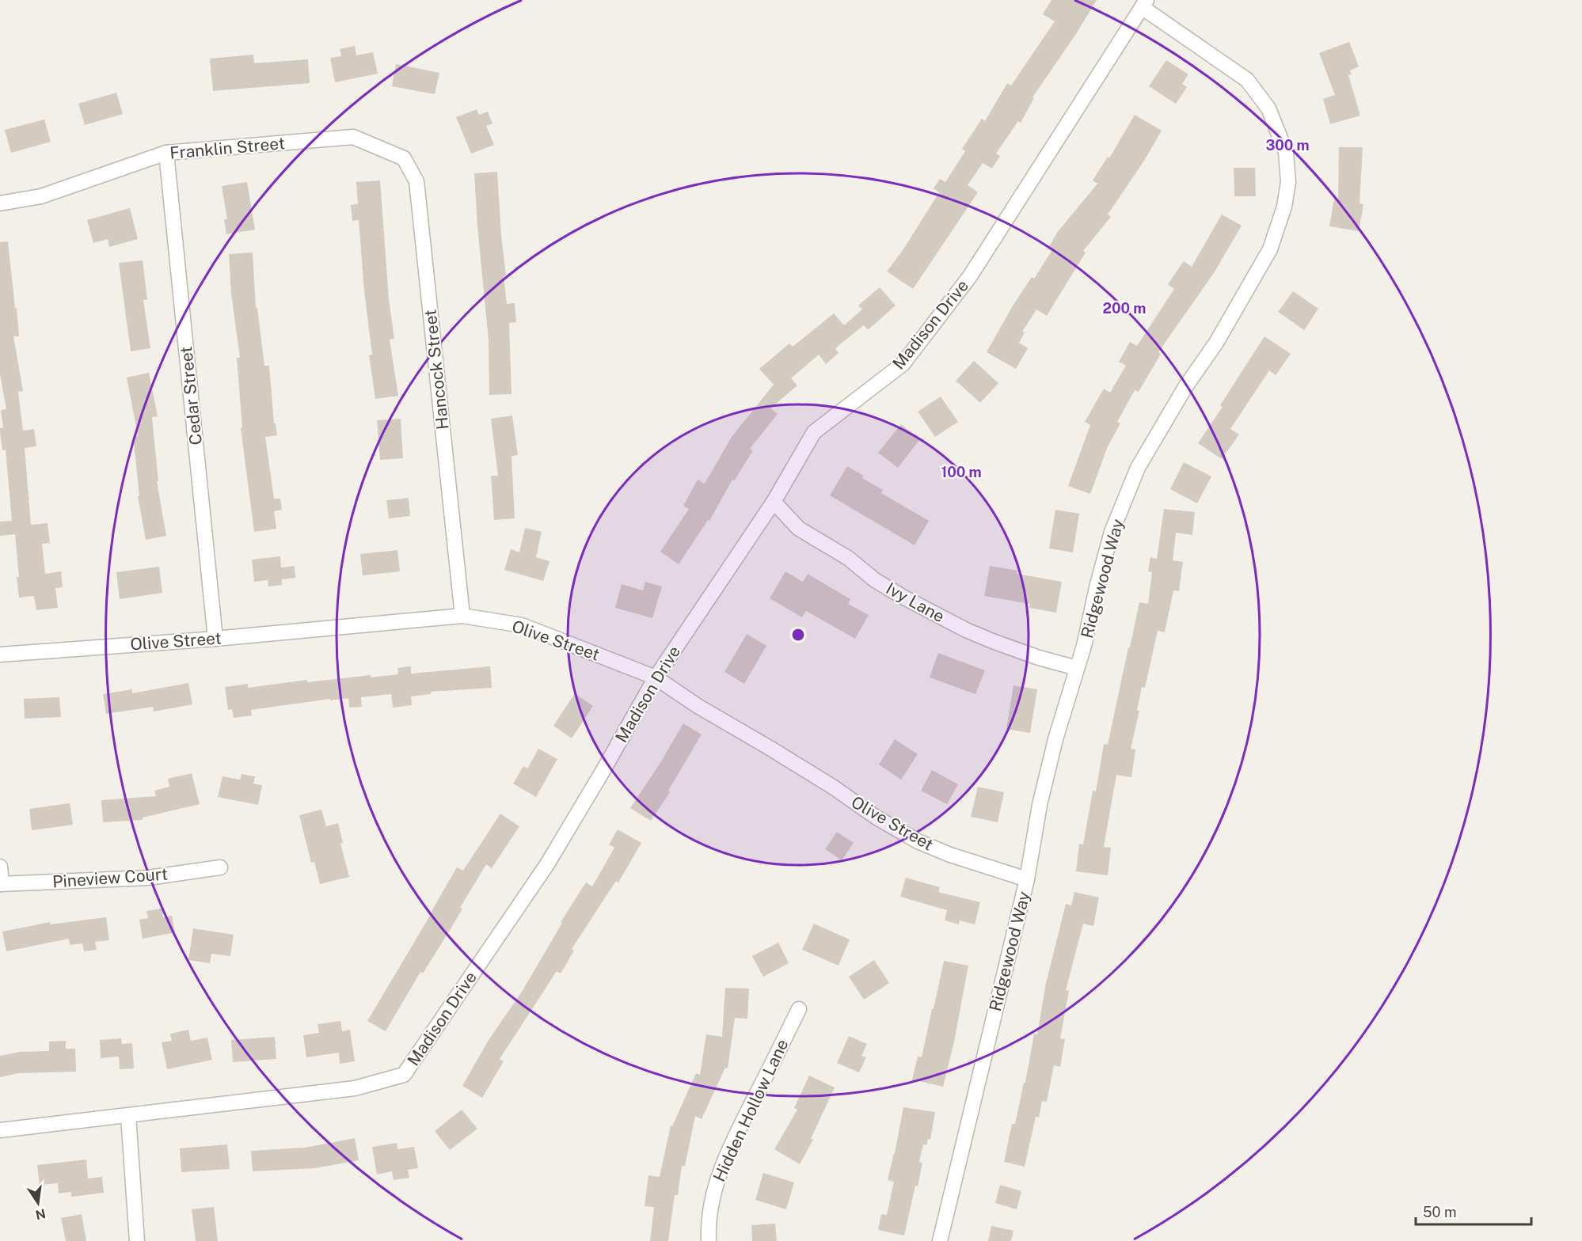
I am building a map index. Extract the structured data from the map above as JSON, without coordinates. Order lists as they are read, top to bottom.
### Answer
{
  "streets": {
    "street": [
      "Franklin Street",
      "Madison Drive",
      "Hancock Street",
      "Cedar Street",
      "Ridgewood Way",
      "Ivy Lane",
      "Olive Street",
      "Pineview Court",
      "Hidden Hollow Lane"
    ]
  },
  "crossings": [
    ["Franklin Street", "Hancock Street"],
    ["Franklin Street", "Cedar Street"],
    ["Madison Drive", "Ridgewood Way"],
    ["Madison Drive", "Ivy Lane"],
    ["Madison Drive", "Olive Street"],
    ["Hancock Street", "Olive Street"],
    ["Cedar Street", "Olive Street"],
    ["Ridgewood Way", "Ivy Lane"],
    ["Ridgewood Way", "Olive Street"]
  ],
  "scale_bar": "50 m",
  "north": "bottom",
  "rings": ["300 m", "200 m", "100 m"]
}
